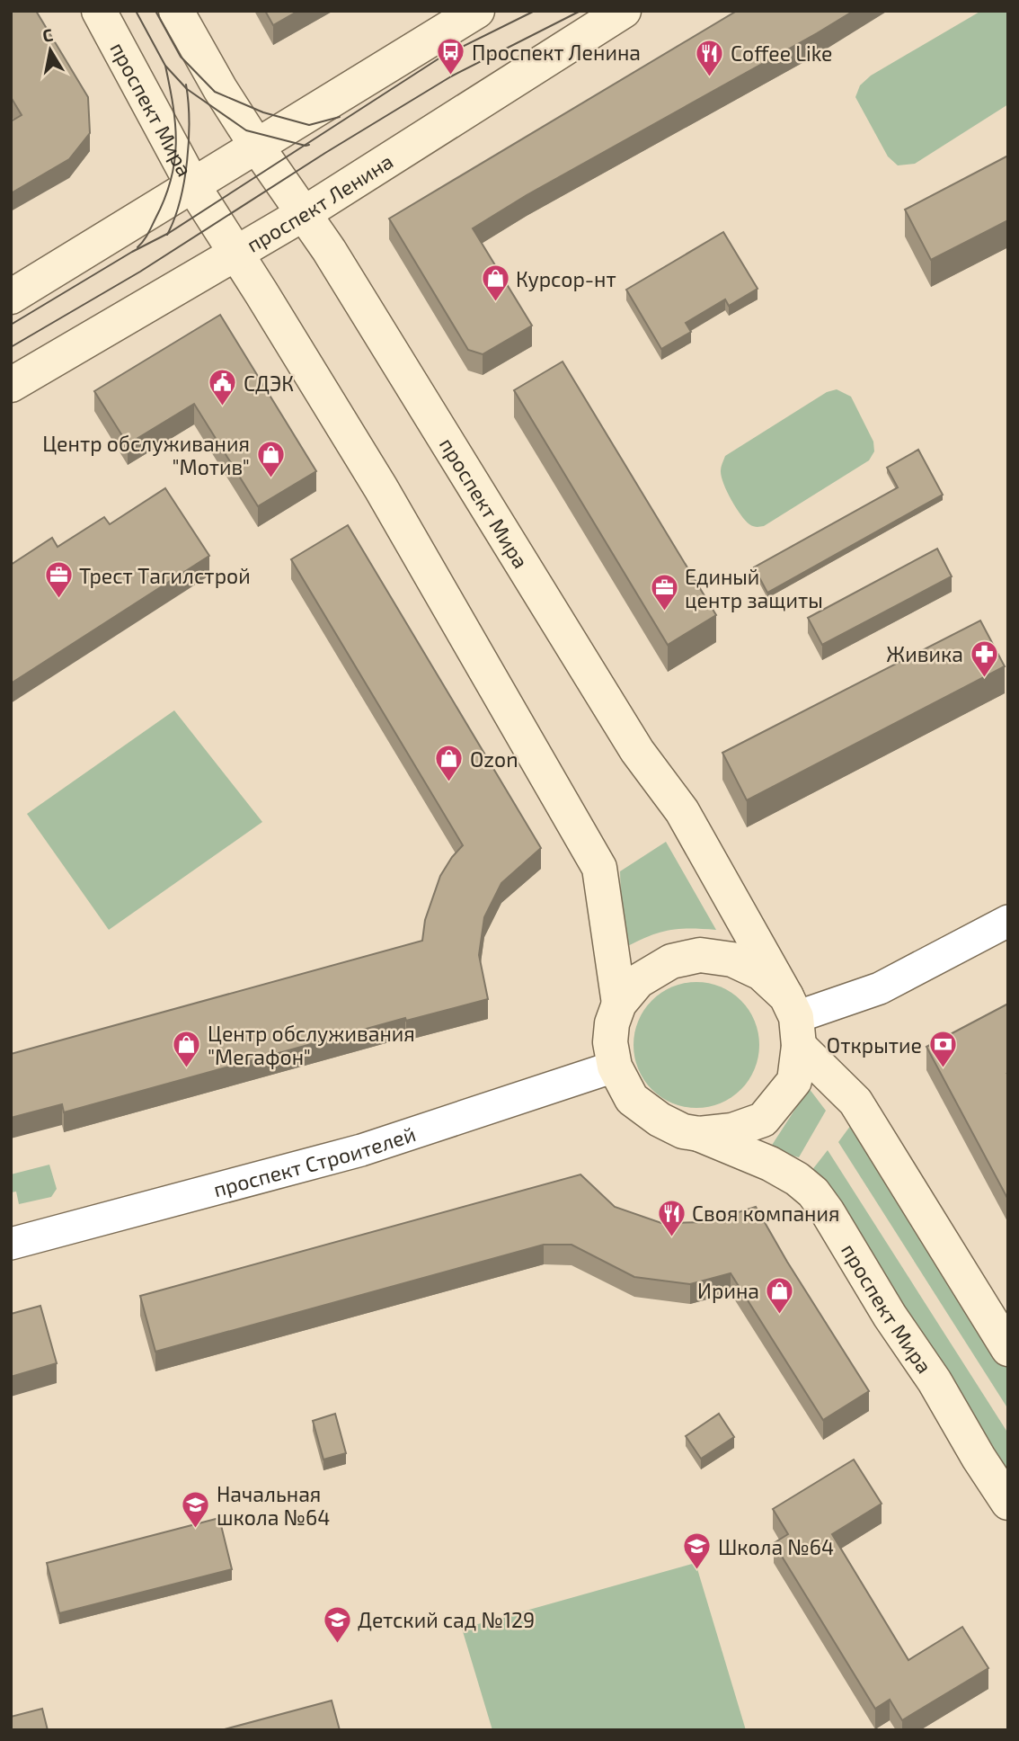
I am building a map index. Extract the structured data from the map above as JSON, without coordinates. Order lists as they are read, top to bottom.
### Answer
{
  "streets": {
    "main road": ["проспект Мира", "проспект Ленина"],
    "street": ["проспект Строителей"]
  },
  "crossings": [
    ["проспект Мира", "проспект Ленина"],
    ["проспект Мира", "проспект Строителей"]
  ],
  "places": {
    "bus stop": ["Проспект Ленина"],
    "restaurant": ["Coffee Like", "Своя компания"],
    "shop": [
      "Курсор-нт",
      "Центр обслуживания \"Мотив\"",
      "Ozon",
      "Центр обслуживания \"Мегафон\"",
      "Ирина"
    ],
    "public building": ["СДЭК"],
    "office": ["Трест Тагилстрой", "Единый центр защиты"],
    "pharmacy": ["Живика"],
    "bank": ["Открытие"],
    "school or university": ["Начальная школа №64", "Школа №64", "Детский сад №129"]
  },
  "north": "top"
}
